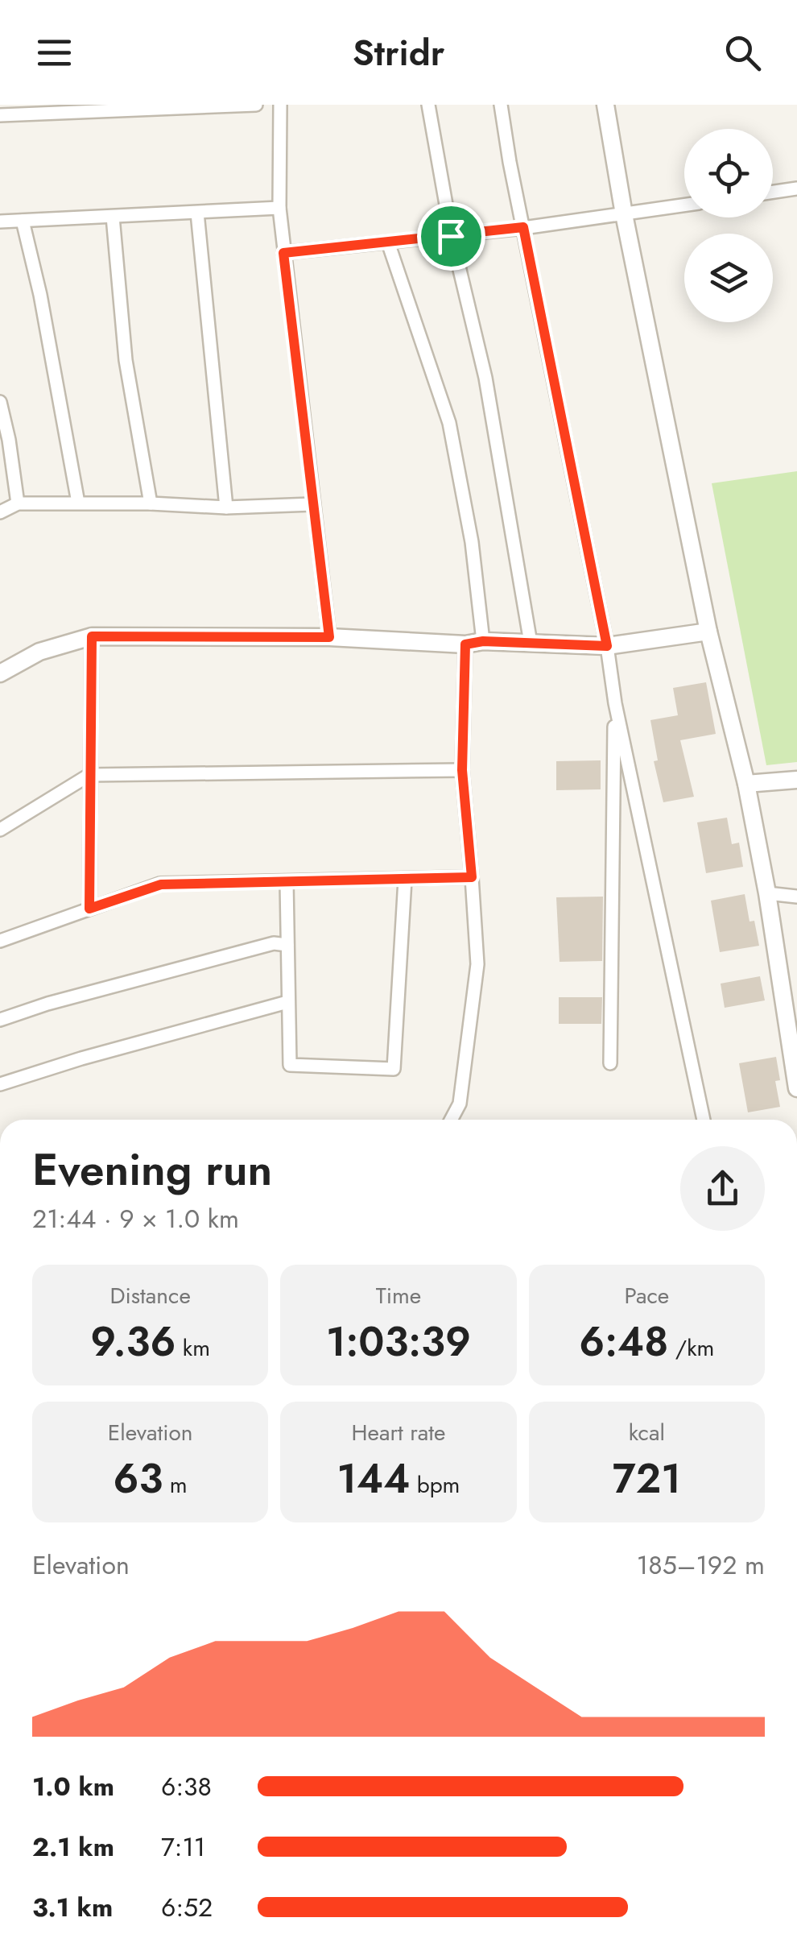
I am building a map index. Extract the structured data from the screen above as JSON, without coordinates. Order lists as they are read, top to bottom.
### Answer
{
  "page": {
    "header": "Stridr",
    "heading": ["Evening run", "21:44 · 9 × 1.0 km"],
    "stats": [
      ["Distance", "9.36 km"],
      ["Time", "1:03:39"],
      ["Pace", "6:48 /km"],
      ["Elevation", "63 m"],
      ["Heart rate", "144 bpm"],
      ["kcal", "721"]
    ],
    "chart": ["Elevation", "185–192 m"],
    "list": [
      {
        "name": "1.0 km",
        "note": "6:38"
      },
      {
        "name": "2.1 km",
        "note": "7:11"
      },
      {
        "name": "3.1 km",
        "note": "6:52"
      }
    ]
  }
}
